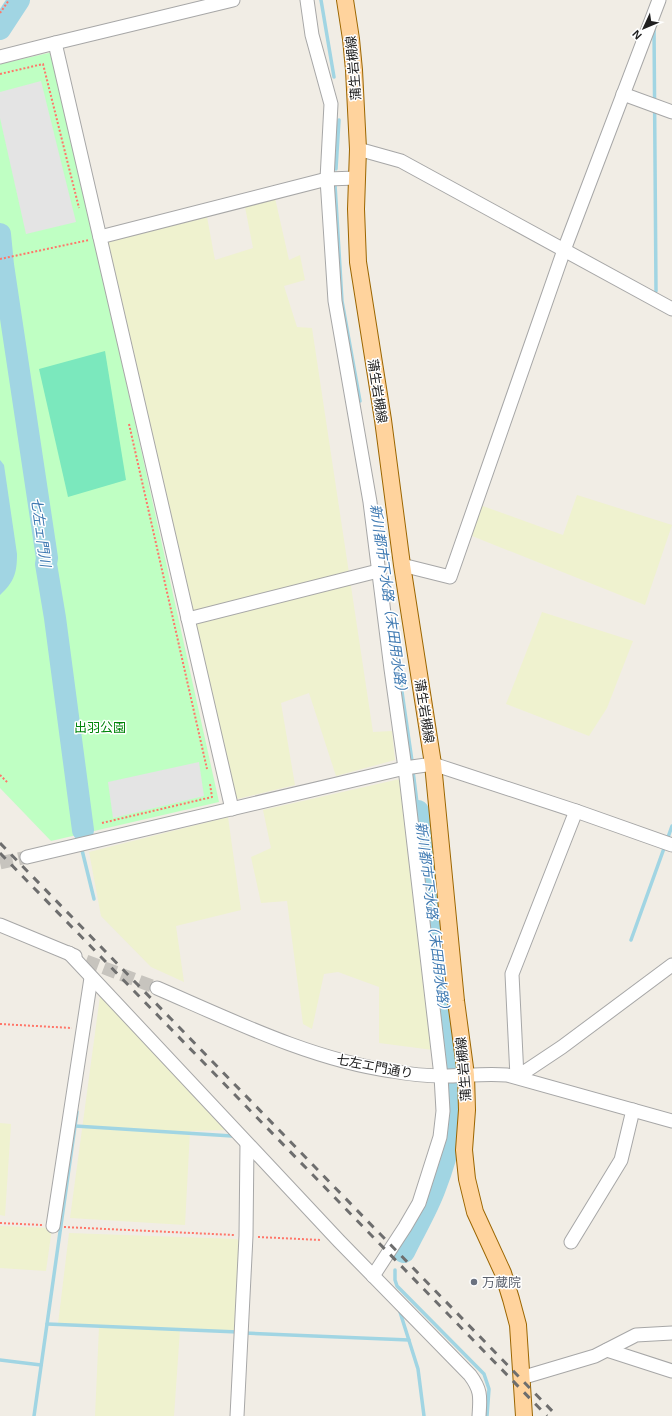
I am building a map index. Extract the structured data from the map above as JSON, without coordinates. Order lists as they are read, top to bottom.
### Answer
{
  "streets": {
    "main road": ["蒲生岩槻線"],
    "street": ["七左エ門通り"]
  },
  "crossings": [
    ["蒲生岩槻線", "七左エ門通り"]
  ],
  "water": ["七左ェ門川", "新川都市下水路（末田用水路）"],
  "parks": ["出羽公園"],
  "places": ["万蔵院"],
  "north": "bottom left"
}
